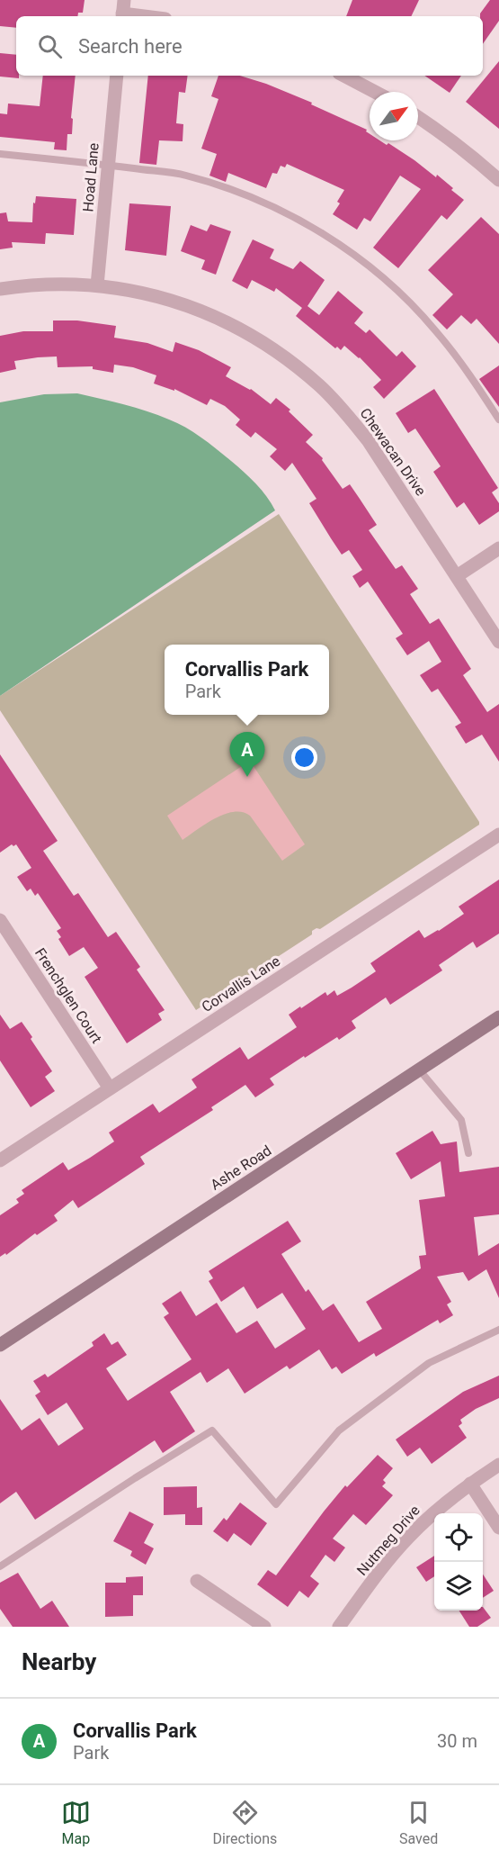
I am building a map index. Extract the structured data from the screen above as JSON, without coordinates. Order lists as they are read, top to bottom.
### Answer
{
  "streets": {
    "street": [
      "Hoad Lane",
      "Chewacan Drive",
      "Corvallis Lane",
      "Frenchglen Court",
      "Ashe Road",
      "Nutmeg Drive"
    ]
  },
  "crossings": [
    ["Hoad Lane", "Chewacan Drive"],
    ["Corvallis Lane", "Frenchglen Court"]
  ],
  "north": "top right",
  "page": {
    "search": "Search here",
    "popup": ["Corvallis Park", "Park"],
    "pins": "A",
    "heading": "Nearby",
    "list": [
      {
        "mark": "A",
        "name": "Corvallis Park",
        "note": "Park",
        "value": "30 m"
      }
    ],
    "nav": ["Map", "Directions", "Saved"]
  }
}
